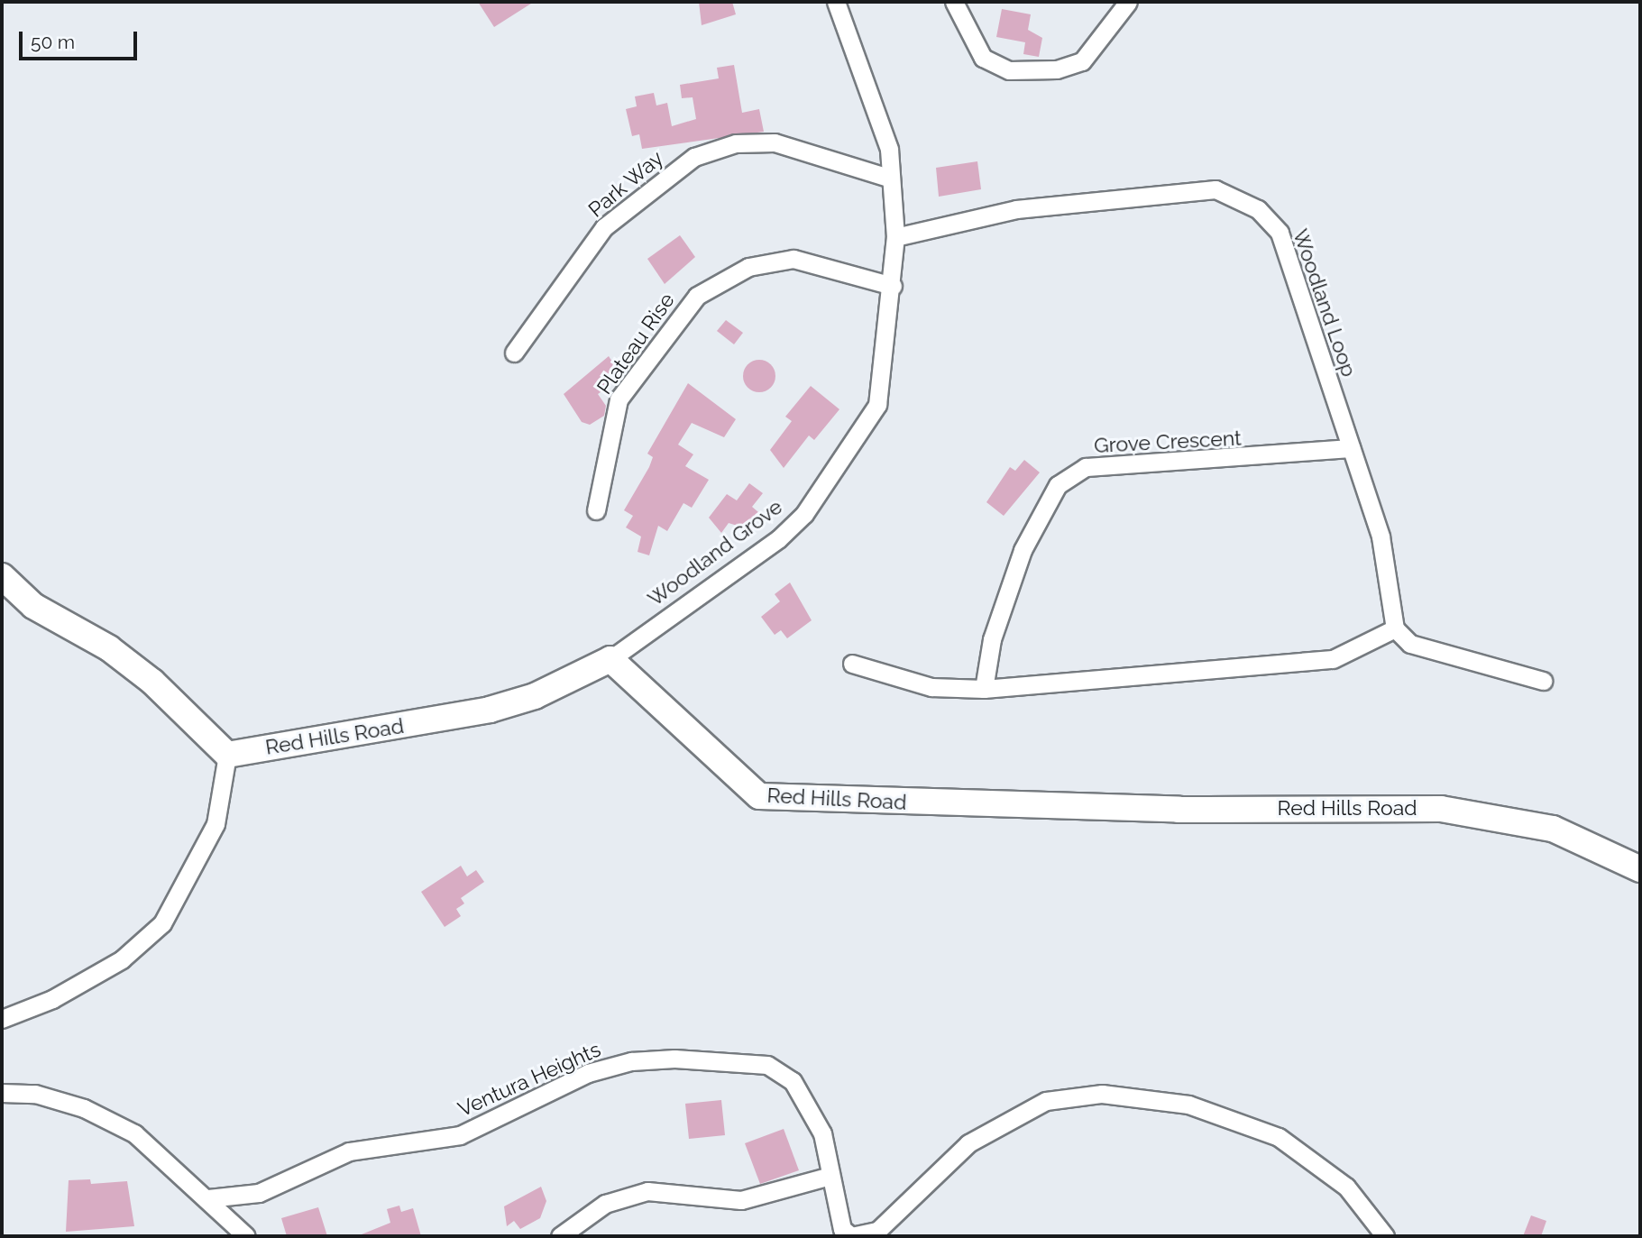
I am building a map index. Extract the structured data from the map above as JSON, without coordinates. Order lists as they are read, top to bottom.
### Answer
{
  "streets": {
    "main road": ["Red Hills Road"],
    "street": [
      "Park Way",
      "Woodland Loop",
      "Plateau Rise",
      "Grove Crescent",
      "Woodland Grove",
      "Ventura Heights"
    ]
  },
  "crossings": [
    ["Park Way", "Woodland Grove"],
    ["Woodland Loop", "Grove Crescent"],
    ["Woodland Loop", "Woodland Grove"],
    ["Plateau Rise", "Woodland Grove"],
    ["Woodland Grove", "Red Hills Road"]
  ],
  "scale_bar": "50 m"
}
